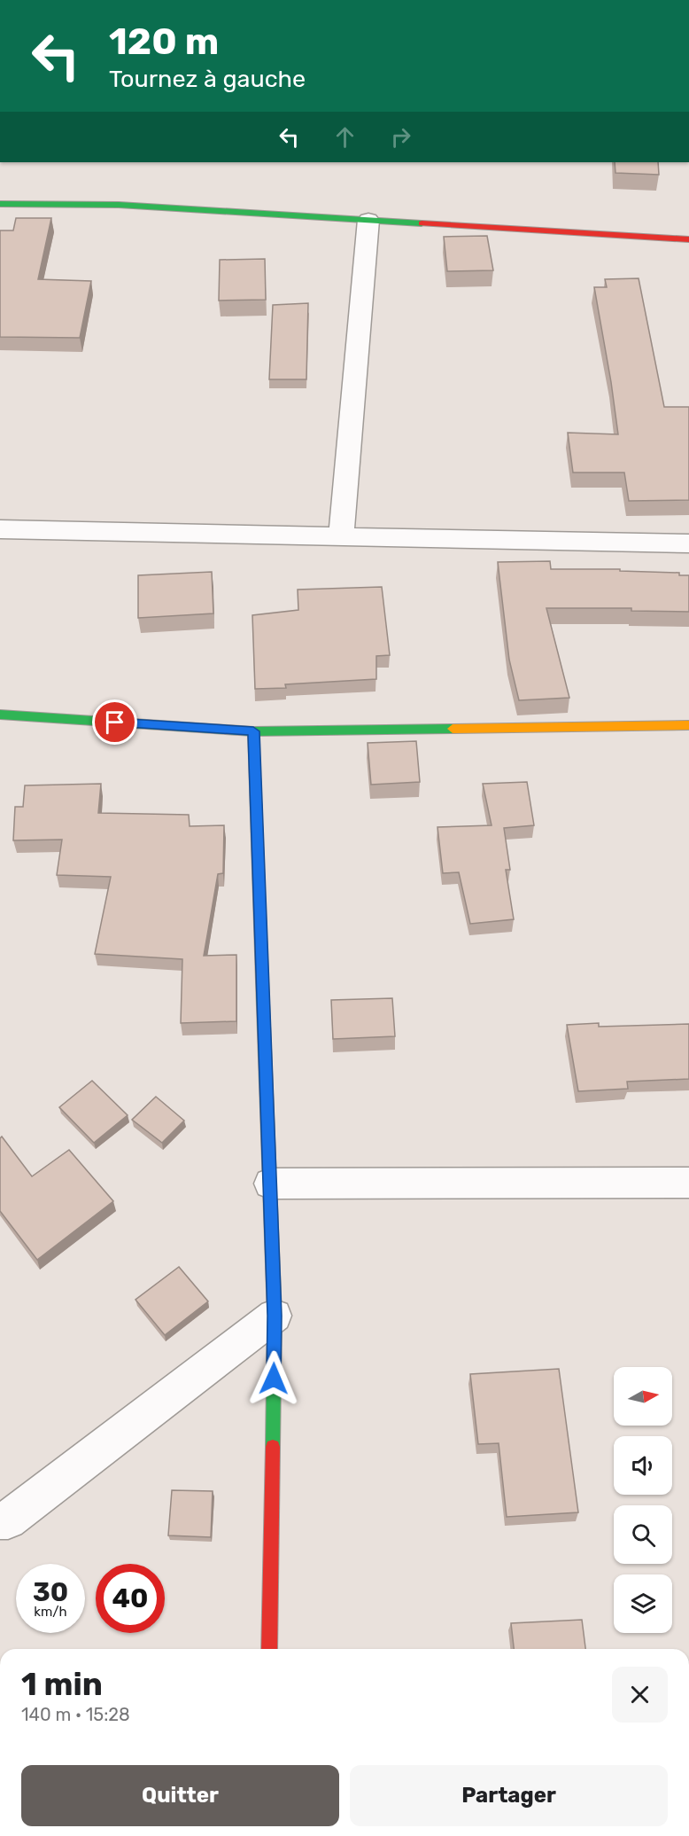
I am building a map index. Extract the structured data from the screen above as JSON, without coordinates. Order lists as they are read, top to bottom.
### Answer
{
  "north": "right",
  "page": {
    "turn": ["120 m", "Tournez à gauche"],
    "speed": "30 km/h",
    "limit": "40",
    "heading": ["1 min", "140 m · 15:28"],
    "buttons": ["Quitter", "Partager"]
  }
}
